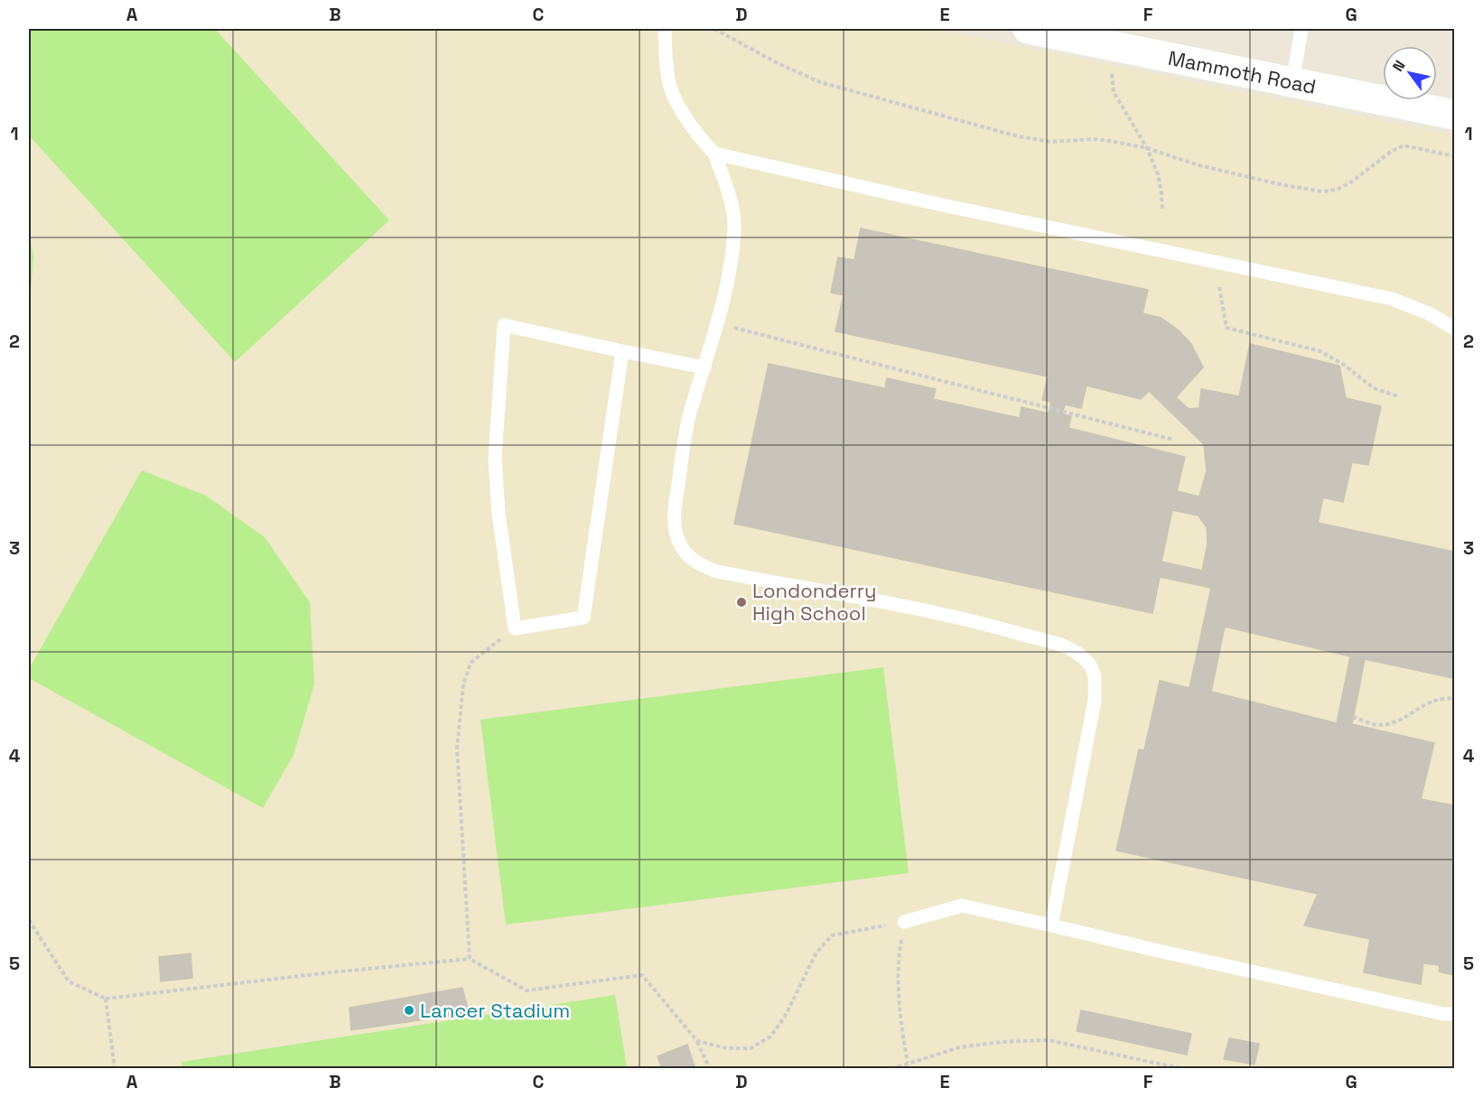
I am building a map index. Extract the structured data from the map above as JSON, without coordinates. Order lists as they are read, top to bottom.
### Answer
{
  "streets": {
    "main road": ["Mammoth Road"]
  },
  "places": ["Londonderry High School", "Lancer Stadium"],
  "north": "top left",
  "grid": {
    "columns": [
      "A",
      "B",
      "C",
      "D",
      "E",
      "F",
      "G"
    ],
    "rows": [
      "1",
      "2",
      "3",
      "4",
      "5"
    ]
  }
}
